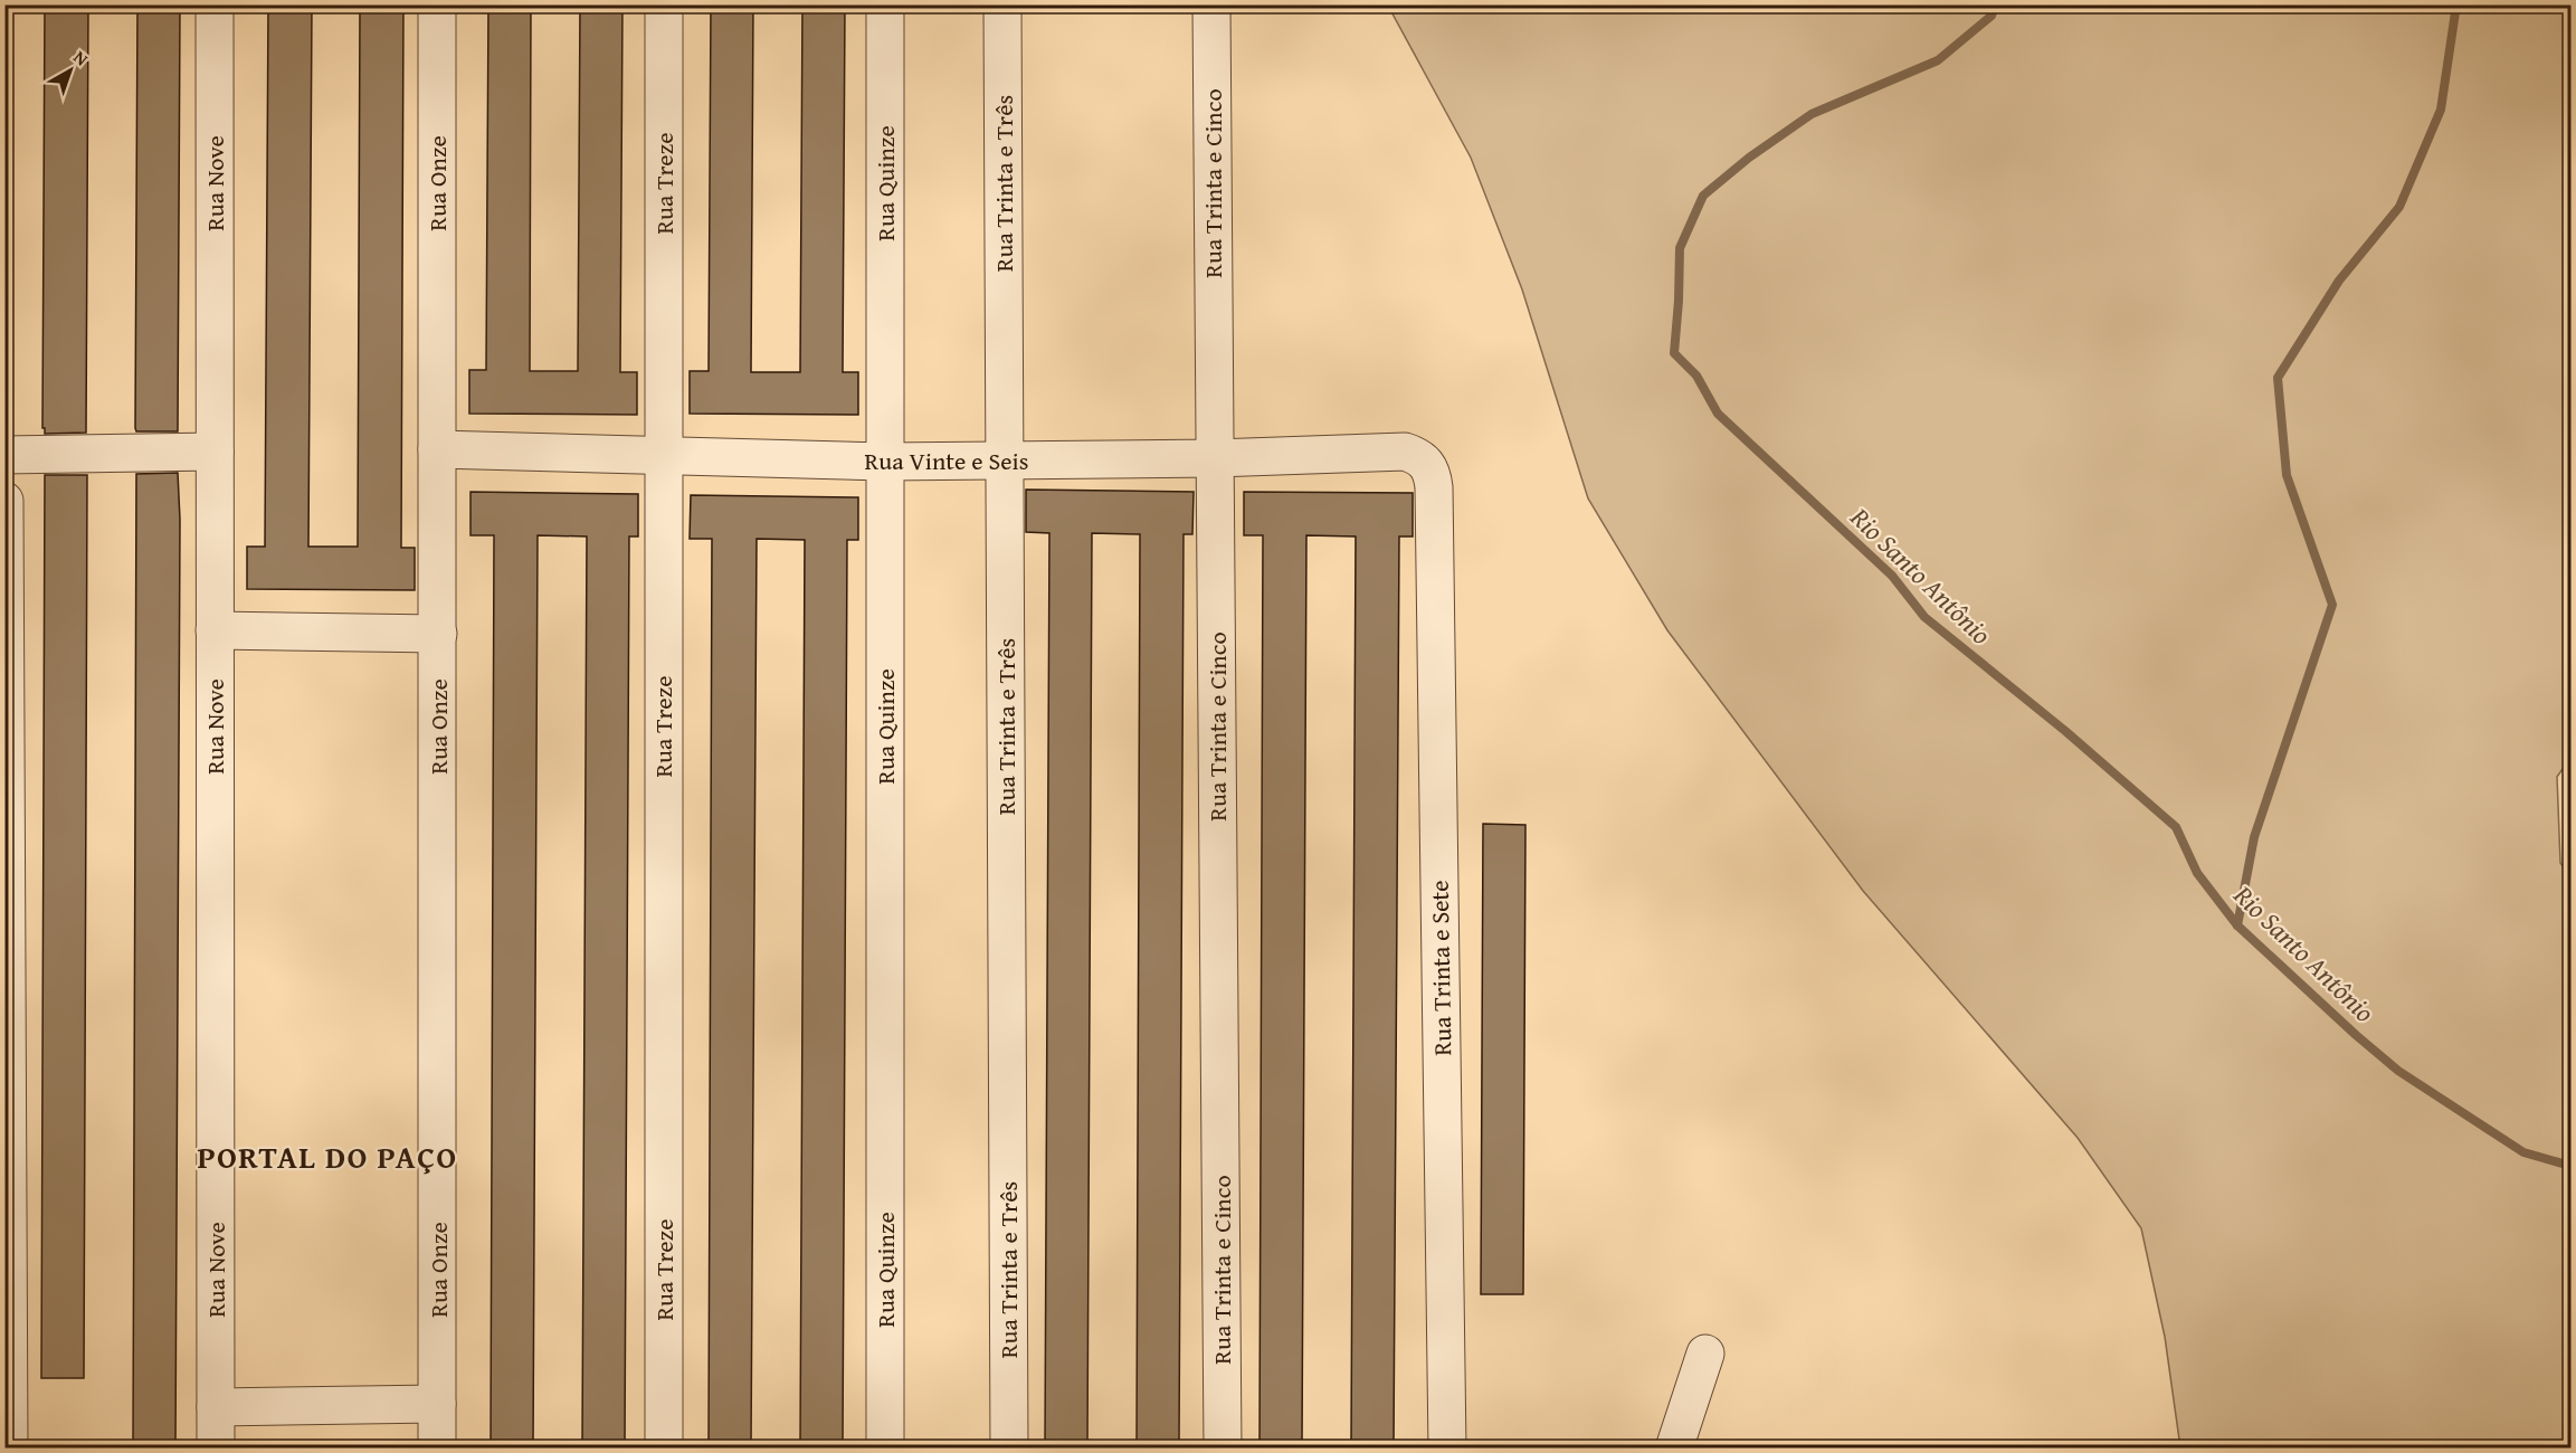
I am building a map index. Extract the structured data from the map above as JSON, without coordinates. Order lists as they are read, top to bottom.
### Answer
{
  "streets": {
    "street": [
      "Rua Nove",
      "Rua Onze",
      "Rua Treze",
      "Rua Quinze",
      "Rua Trinta e Três",
      "Rua Trinta e Cinco",
      "Rua Vinte e Seis",
      "Rua Trinta e Sete"
    ]
  },
  "crossings": [
    ["Rua Onze", "Rua Vinte e Seis"],
    ["Rua Treze", "Rua Vinte e Seis"],
    ["Rua Quinze", "Rua Vinte e Seis"],
    ["Rua Trinta e Três", "Rua Vinte e Seis"],
    ["Rua Trinta e Cinco", "Rua Vinte e Seis"],
    ["Rua Vinte e Seis", "Rua Trinta e Sete"]
  ],
  "districts": ["PORTAL DO PAÇO"],
  "water": ["Rio Santo Antônio"],
  "north": "top right"
}
